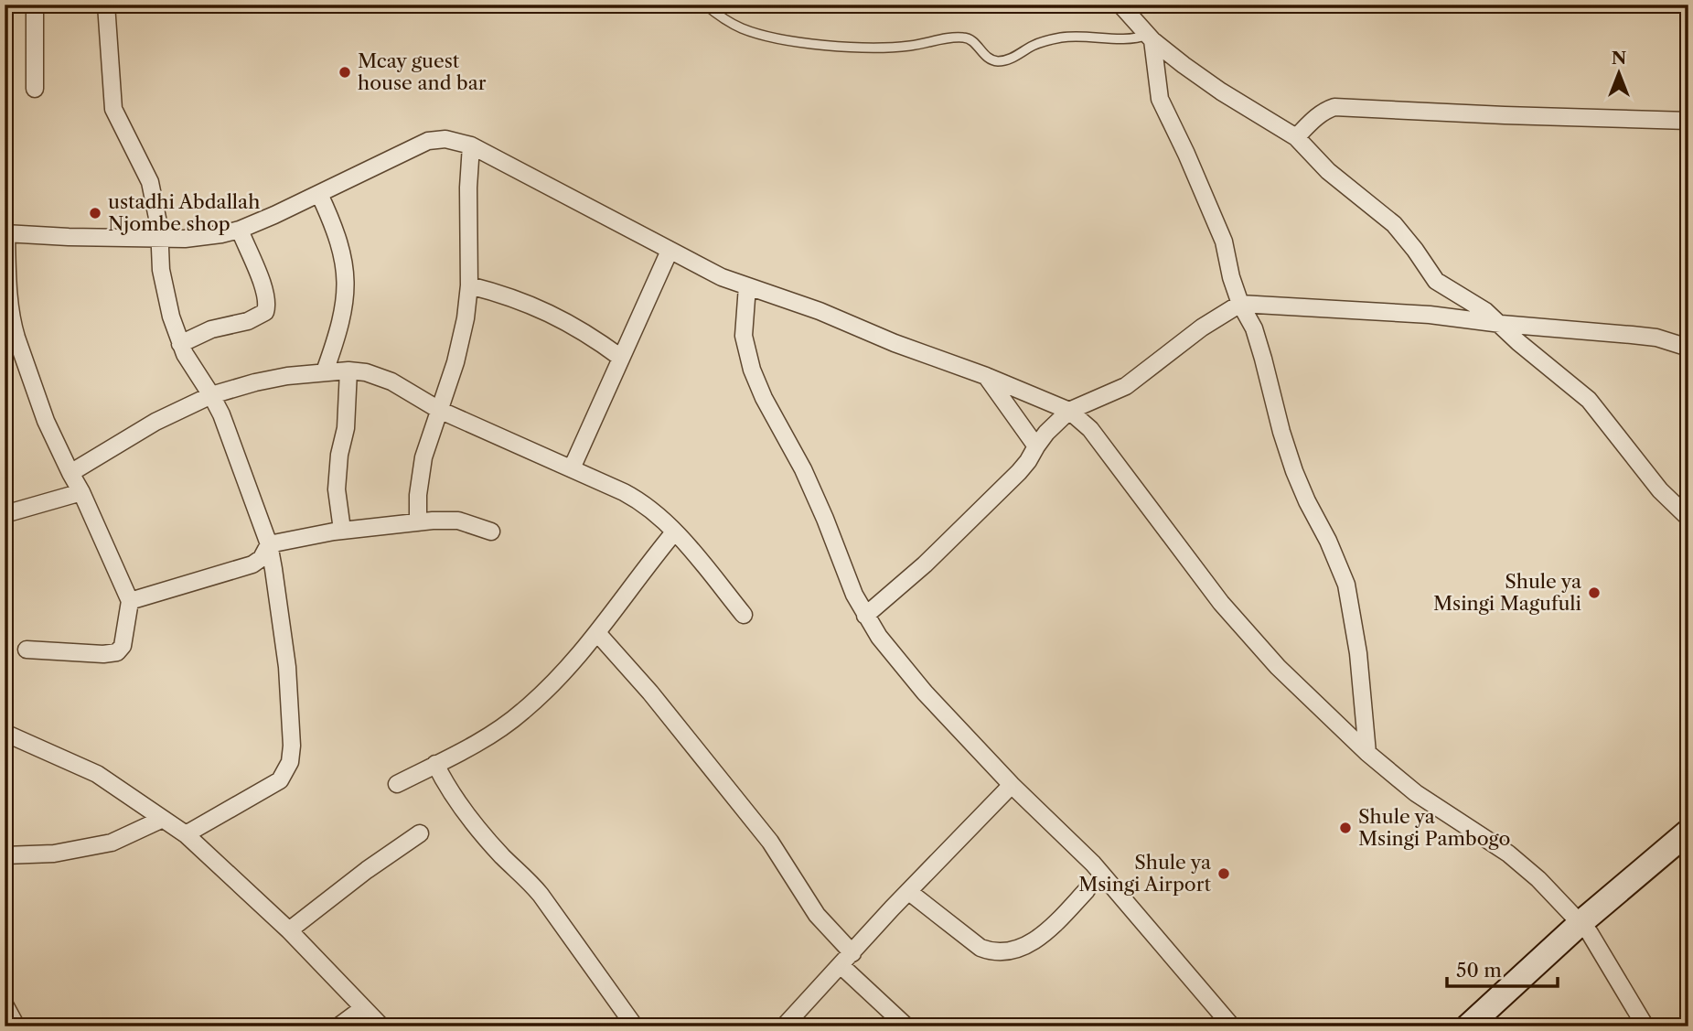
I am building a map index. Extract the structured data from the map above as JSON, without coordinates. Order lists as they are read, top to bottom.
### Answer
{
  "places": [
    "Mcay guest house and bar",
    "ustadhi Abdallah Njombe shop",
    "Shule ya Msingi Magufuli",
    "Shule ya Msingi Pambogo",
    "Shule ya Msingi Airport"
  ],
  "scale_bar": "50 m",
  "north": "top"
}
